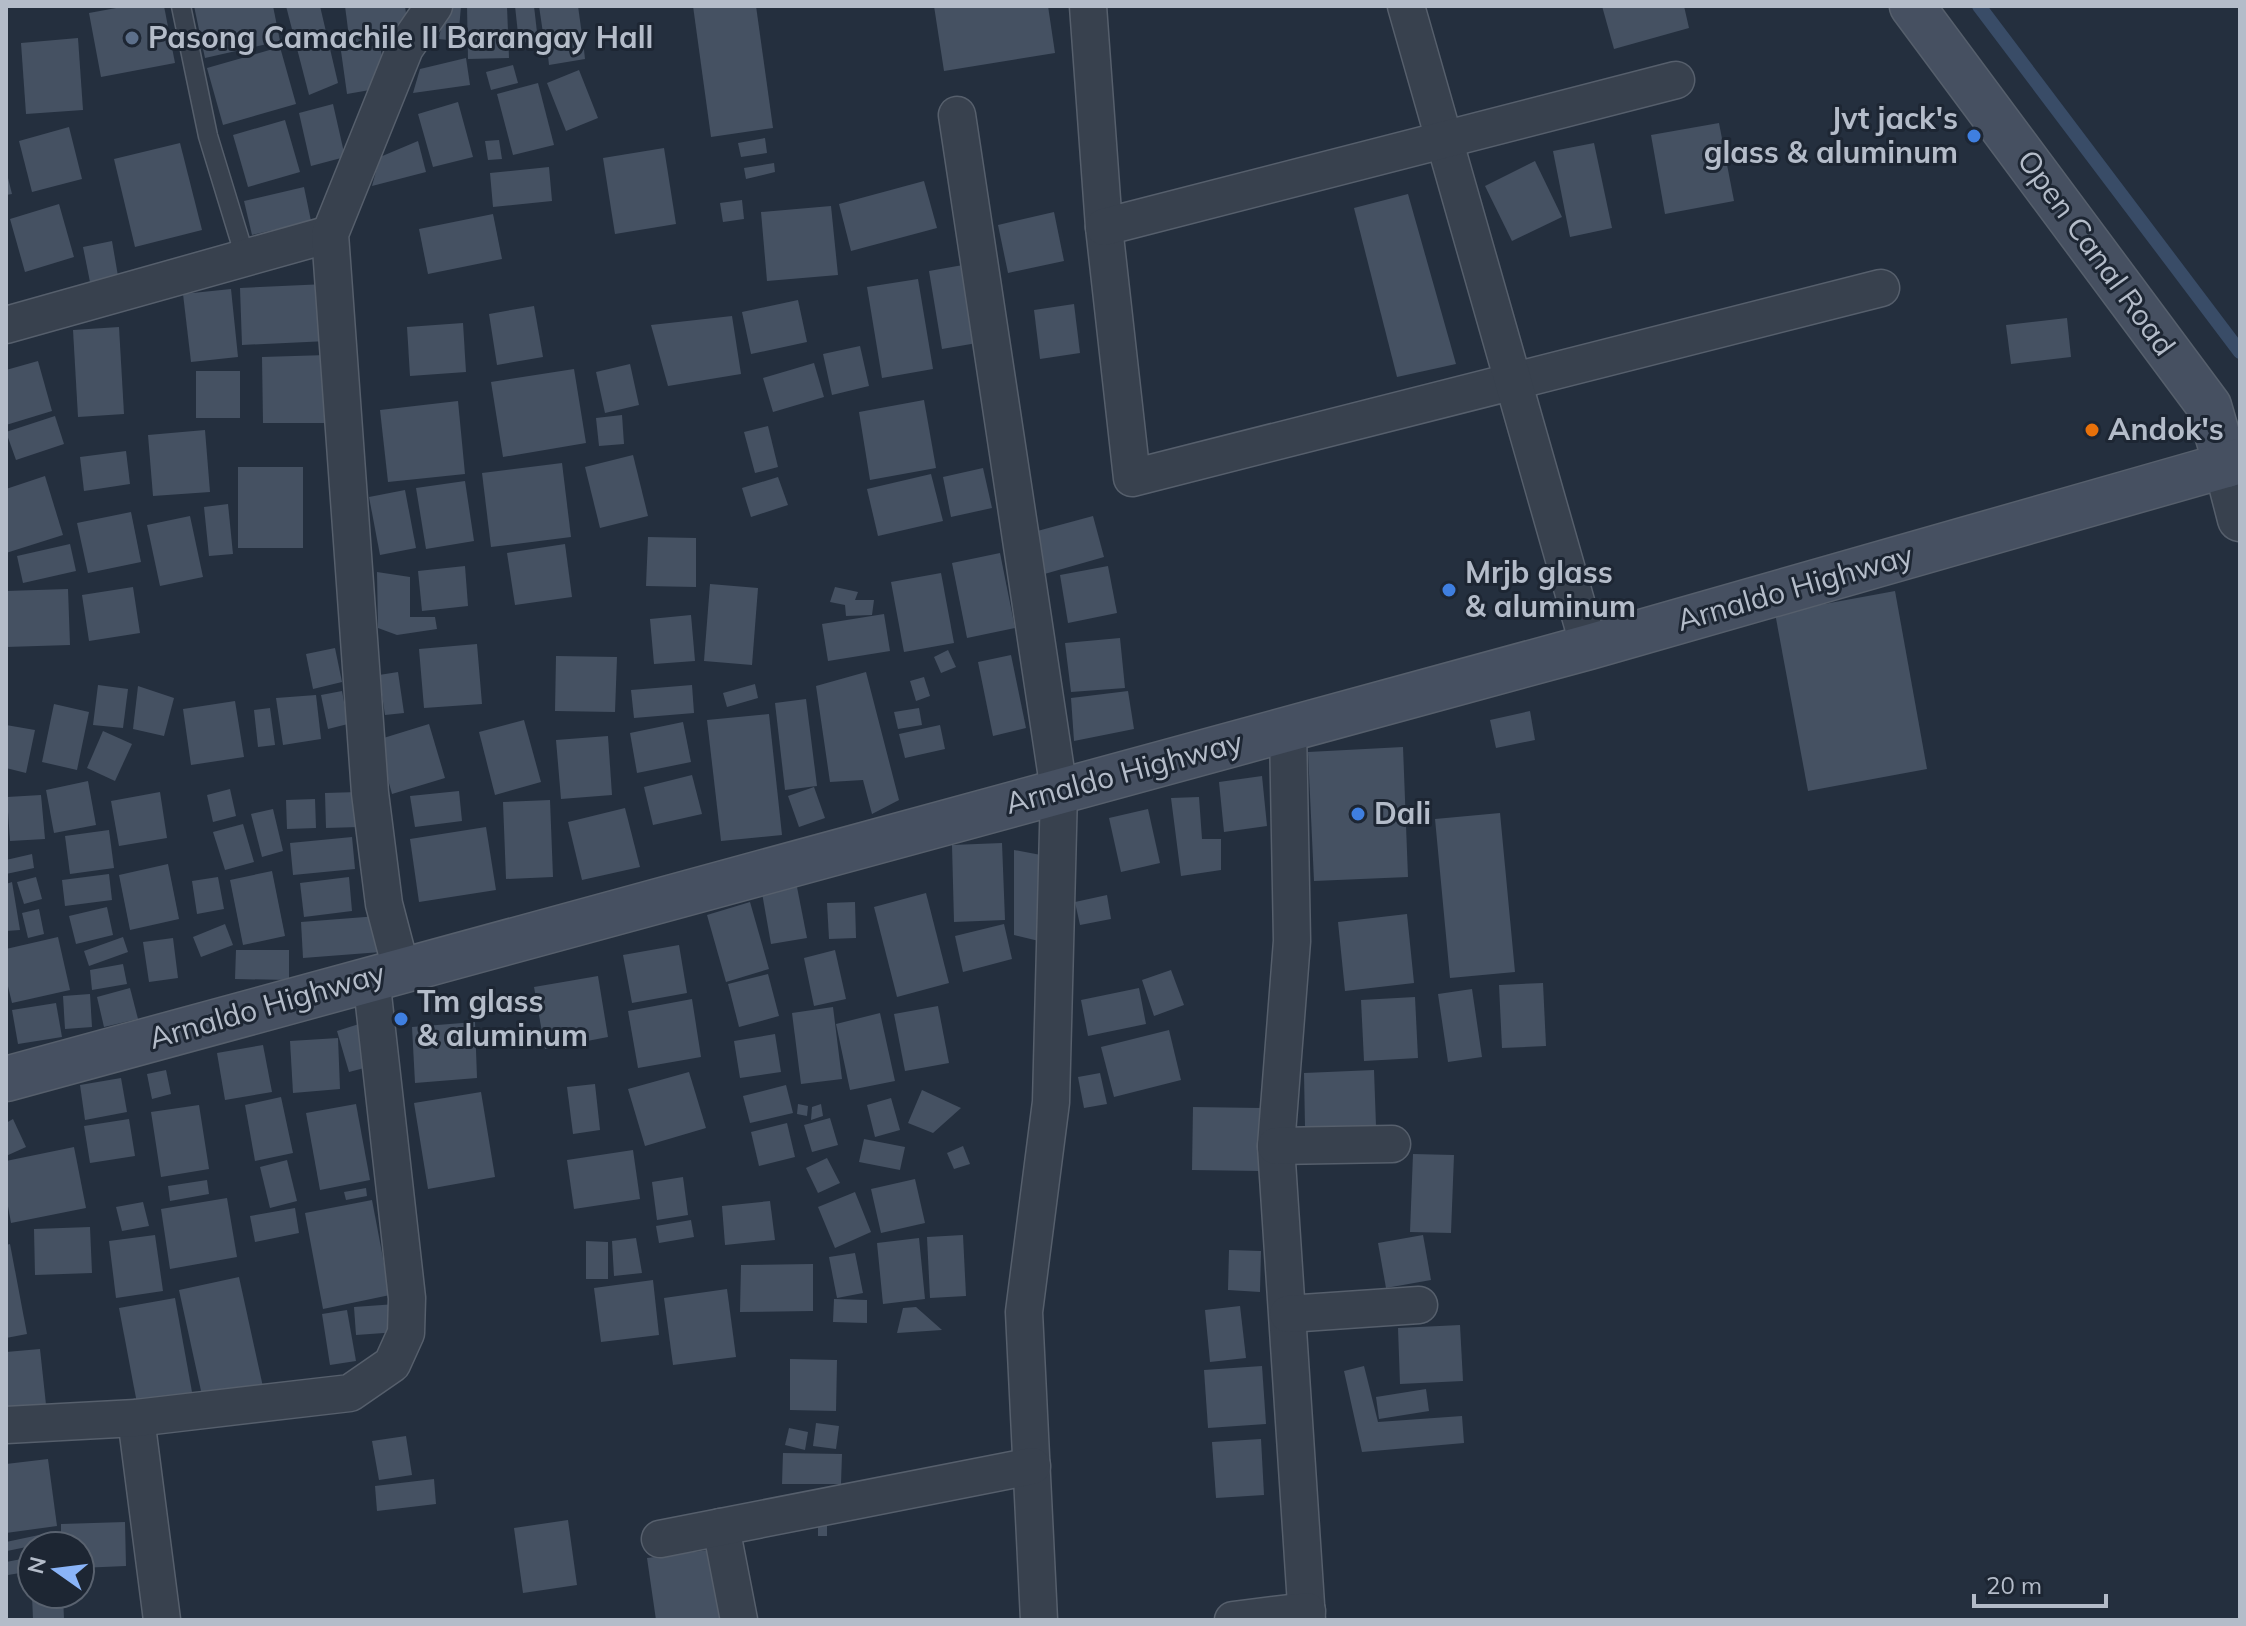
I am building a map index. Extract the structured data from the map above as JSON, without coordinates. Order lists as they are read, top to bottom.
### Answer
{
  "streets": {
    "main road": ["Open Canal Road", "Arnaldo Highway"]
  },
  "crossings": [
    ["Open Canal Road", "Arnaldo Highway"]
  ],
  "places": [
    "Pasong Camachile II Barangay Hall",
    "Jvt jack's glass & aluminum",
    "Andok's",
    "Mrjb glass & aluminum",
    "Dali",
    "Tm glass & aluminum"
  ],
  "scale_bar": "20 m",
  "north": "left"
}
